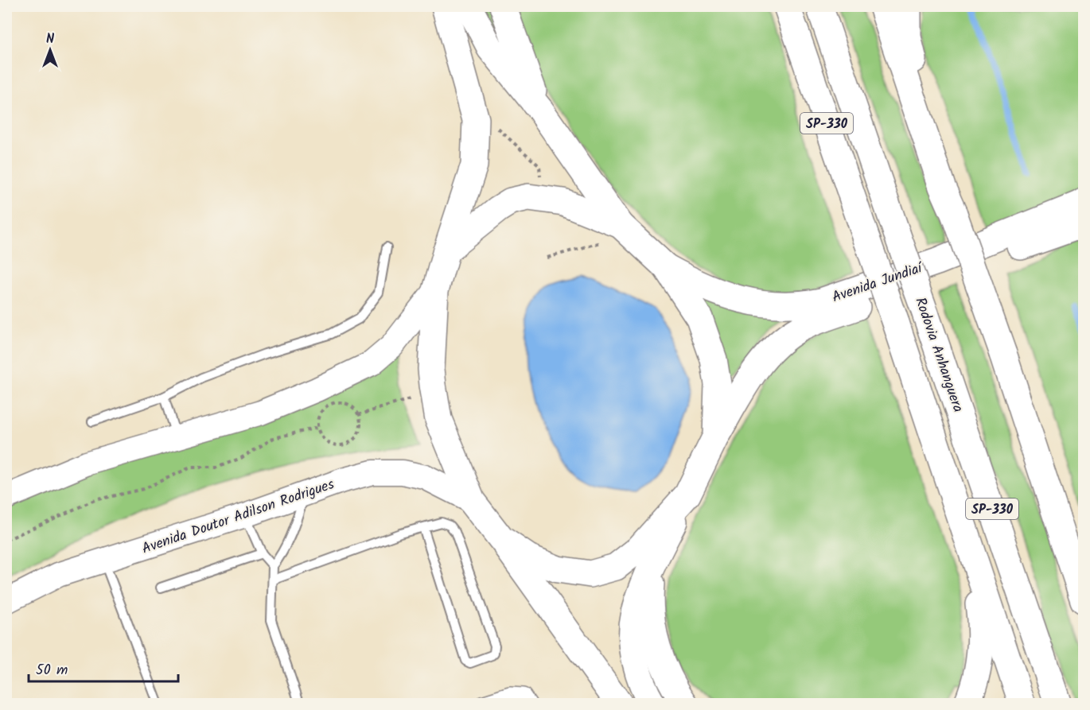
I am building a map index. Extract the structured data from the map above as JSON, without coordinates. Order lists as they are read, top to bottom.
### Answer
{
  "streets": {
    "main road": ["SP-330", "Avenida Jundiaí", "Rodovia Anhanguera"],
    "street": ["Avenida Doutor Adilson Rodrigues"]
  },
  "scale_bar": "50 m",
  "north": "top"
}
